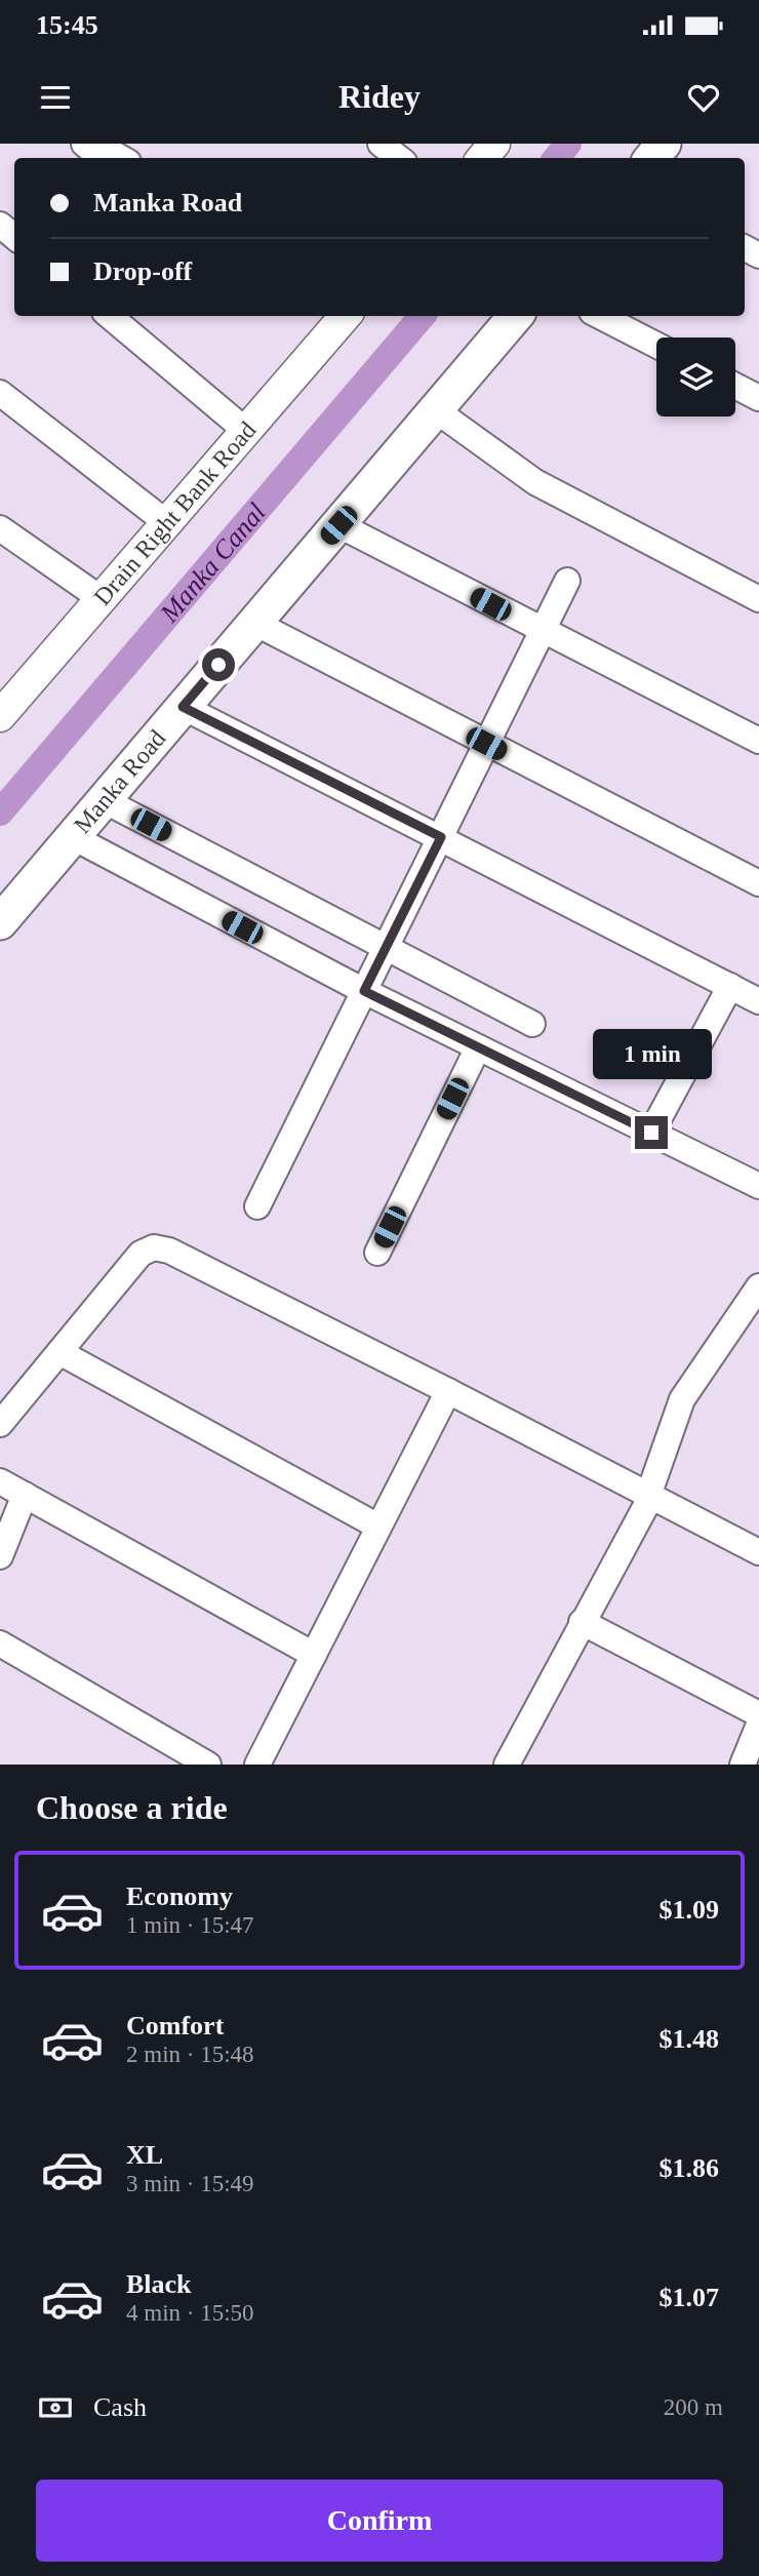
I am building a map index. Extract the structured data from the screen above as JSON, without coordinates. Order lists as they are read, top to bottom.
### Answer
{
  "streets": {
    "main road": ["Manka Road"],
    "street": ["Drain Right Bank Road"]
  },
  "water": ["Manka Canal"],
  "page": {
    "status": "15:45",
    "header": "Ridey",
    "banner": ["Manka Road", "Drop-off"],
    "bubble": "1 min",
    "heading": "Choose a ride",
    "list": [
      {
        "name": "Economy",
        "note": "1 min · 15:47",
        "value": "$1.09"
      },
      {
        "name": "Comfort",
        "note": "2 min · 15:48",
        "value": "$1.48"
      },
      {
        "name": "XL",
        "note": "3 min · 15:49",
        "value": "$1.86"
      },
      {
        "name": "Black",
        "note": "4 min · 15:50",
        "value": "$1.07"
      }
    ],
    "pay": ["Cash", "200 m"],
    "buttons": "Confirm"
  }
}
